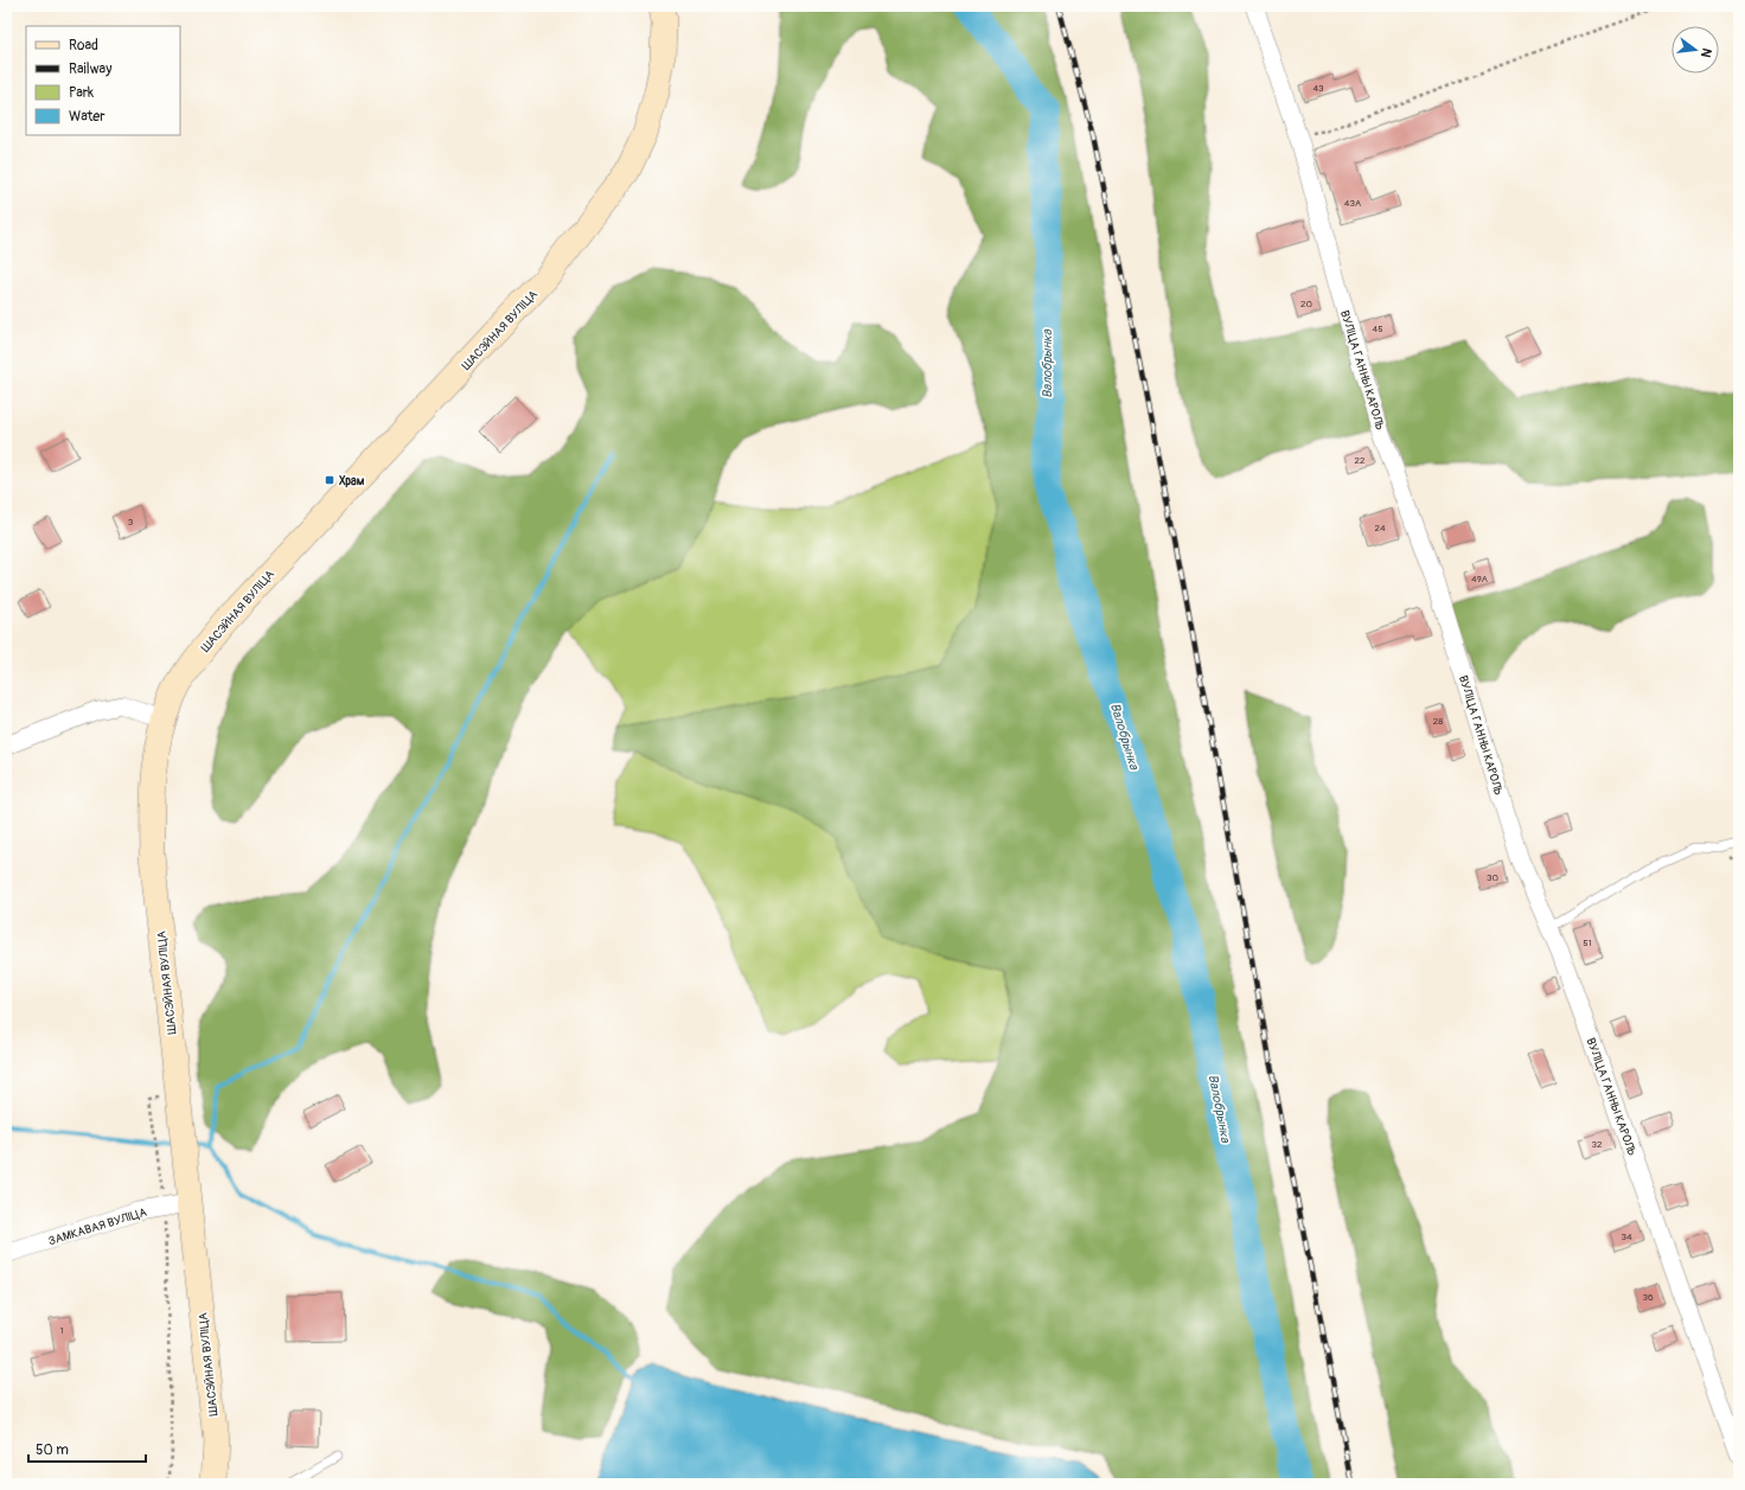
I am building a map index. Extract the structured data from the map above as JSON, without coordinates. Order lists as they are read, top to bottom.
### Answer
{
  "streets": {
    "main road": ["ШАСЭЙНАЯ ВУЛІЦА"],
    "street": ["ВУЛІЦА ГАННЫ КАРОЛЬ", "ЗАМКАВАЯ ВУЛІЦА"]
  },
  "crossings": [
    ["ШАСЭЙНАЯ ВУЛІЦА", "ЗАМКАВАЯ ВУЛІЦА"]
  ],
  "water": ["Валобрынка"],
  "places": {
    "transit": ["Храм"]
  },
  "house_numbers": [
    "43",
    "43А",
    "20",
    "45",
    "22",
    "3",
    "24",
    "49А",
    "28",
    "30",
    "51",
    "32",
    "34",
    "36",
    "1"
  ],
  "legend": [
    "Road",
    "Railway",
    "Park",
    "Water"
  ],
  "scale_bar": "50 m",
  "north": "right"
}
